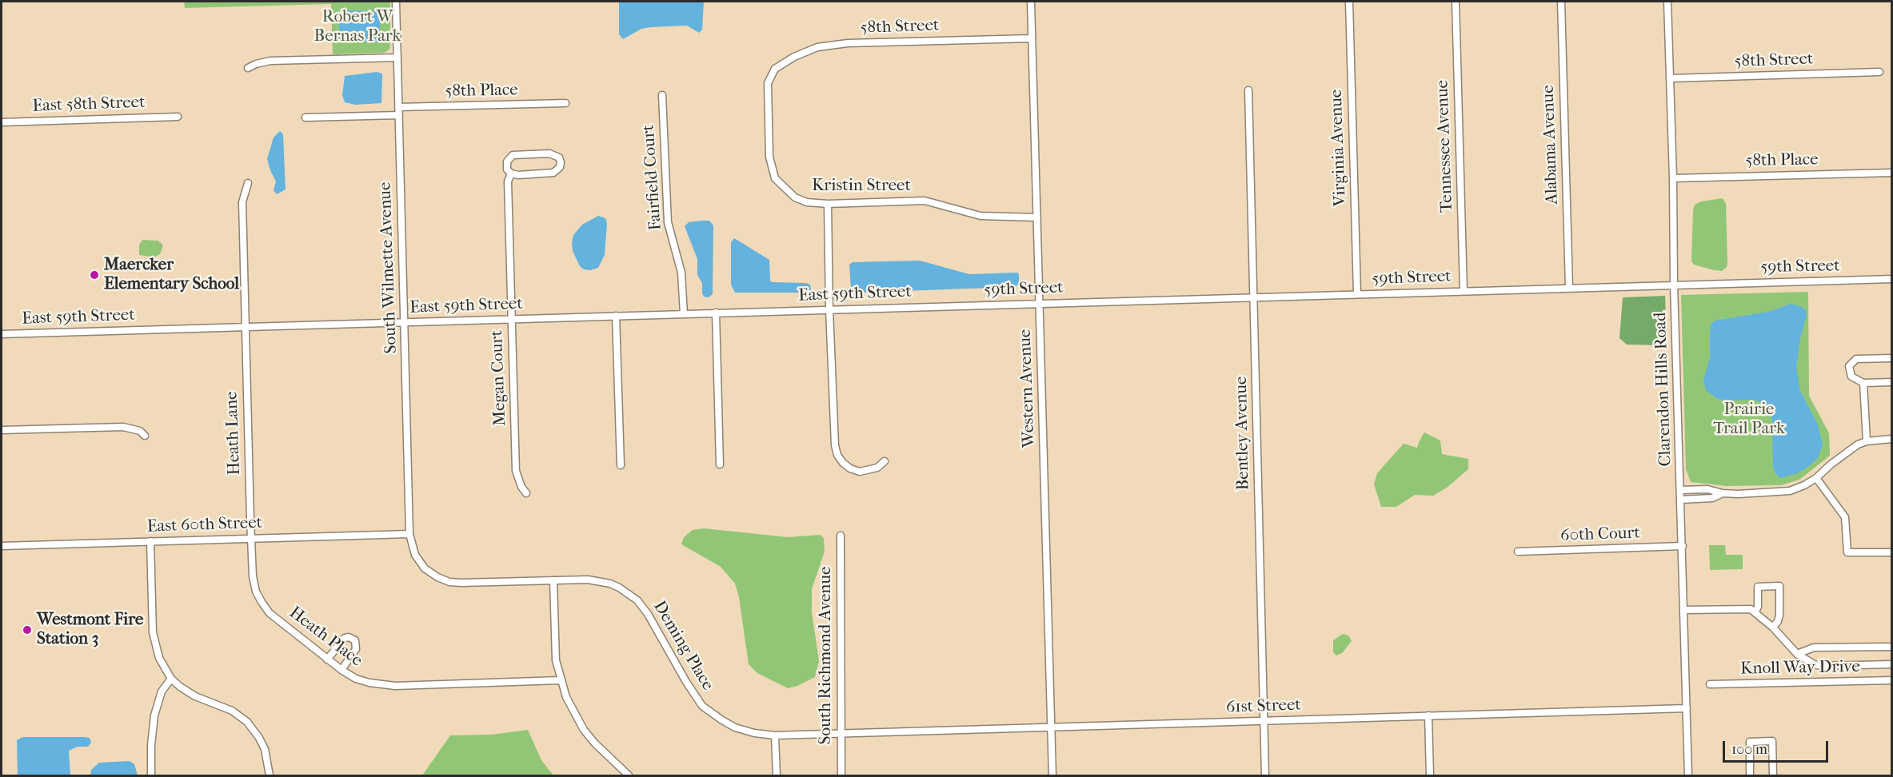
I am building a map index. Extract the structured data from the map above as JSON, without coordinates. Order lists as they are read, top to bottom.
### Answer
{
  "streets": {
    "street": [
      "58th Street",
      "58th Place",
      "East 58th Street",
      "Alabama Avenue",
      "Tennessee Avenue",
      "Virginia Avenue",
      "Fairfield Court",
      "Kristin Street",
      "59th Street",
      "South Wilmette Avenue",
      "East 59th Street",
      "Megan Court",
      "Western Avenue",
      "Clarendon Hills Road",
      "Heath Lane",
      "Bentley Avenue",
      "East 60th Street",
      "60th Court",
      "Heath Place",
      "Deming Place",
      "South Richmond Avenue",
      "Knoll Way Drive",
      "61st Street"
    ]
  },
  "crossings": [
    ["58th Street", "Kristin Street"],
    ["58th Street", "Western Avenue"],
    ["58th Street", "Clarendon Hills Road"],
    ["58th Place", "South Wilmette Avenue"],
    ["58th Place", "Clarendon Hills Road"],
    ["Alabama Avenue", "59th Street"],
    ["Tennessee Avenue", "59th Street"],
    ["Virginia Avenue", "59th Street"],
    ["Fairfield Court", "East 59th Street"],
    ["Kristin Street", "Western Avenue"],
    ["59th Street", "East 59th Street"],
    ["59th Street", "Western Avenue"],
    ["59th Street", "Clarendon Hills Road"],
    ["59th Street", "Bentley Avenue"],
    ["South Wilmette Avenue", "East 59th Street"],
    ["South Wilmette Avenue", "East 60th Street"],
    ["South Wilmette Avenue", "Deming Place"],
    ["East 59th Street", "Megan Court"],
    ["East 59th Street", "Heath Lane"],
    ["Western Avenue", "61st Street"],
    ["Clarendon Hills Road", "60th Court"],
    ["Clarendon Hills Road", "61st Street"],
    ["Heath Lane", "East 60th Street"],
    ["Heath Lane", "Heath Place"],
    ["Bentley Avenue", "61st Street"],
    ["East 60th Street", "Heath Place"],
    ["East 60th Street", "Deming Place"],
    ["Deming Place", "South Richmond Avenue"],
    ["Deming Place", "61st Street"],
    ["South Richmond Avenue", "61st Street"]
  ],
  "parks": ["Robert W Bernas Park", "Prairie Trail Park"],
  "places": ["Maercker Elementary School", "Westmont Fire Station 3"],
  "scale_bar": "100 m"
}
